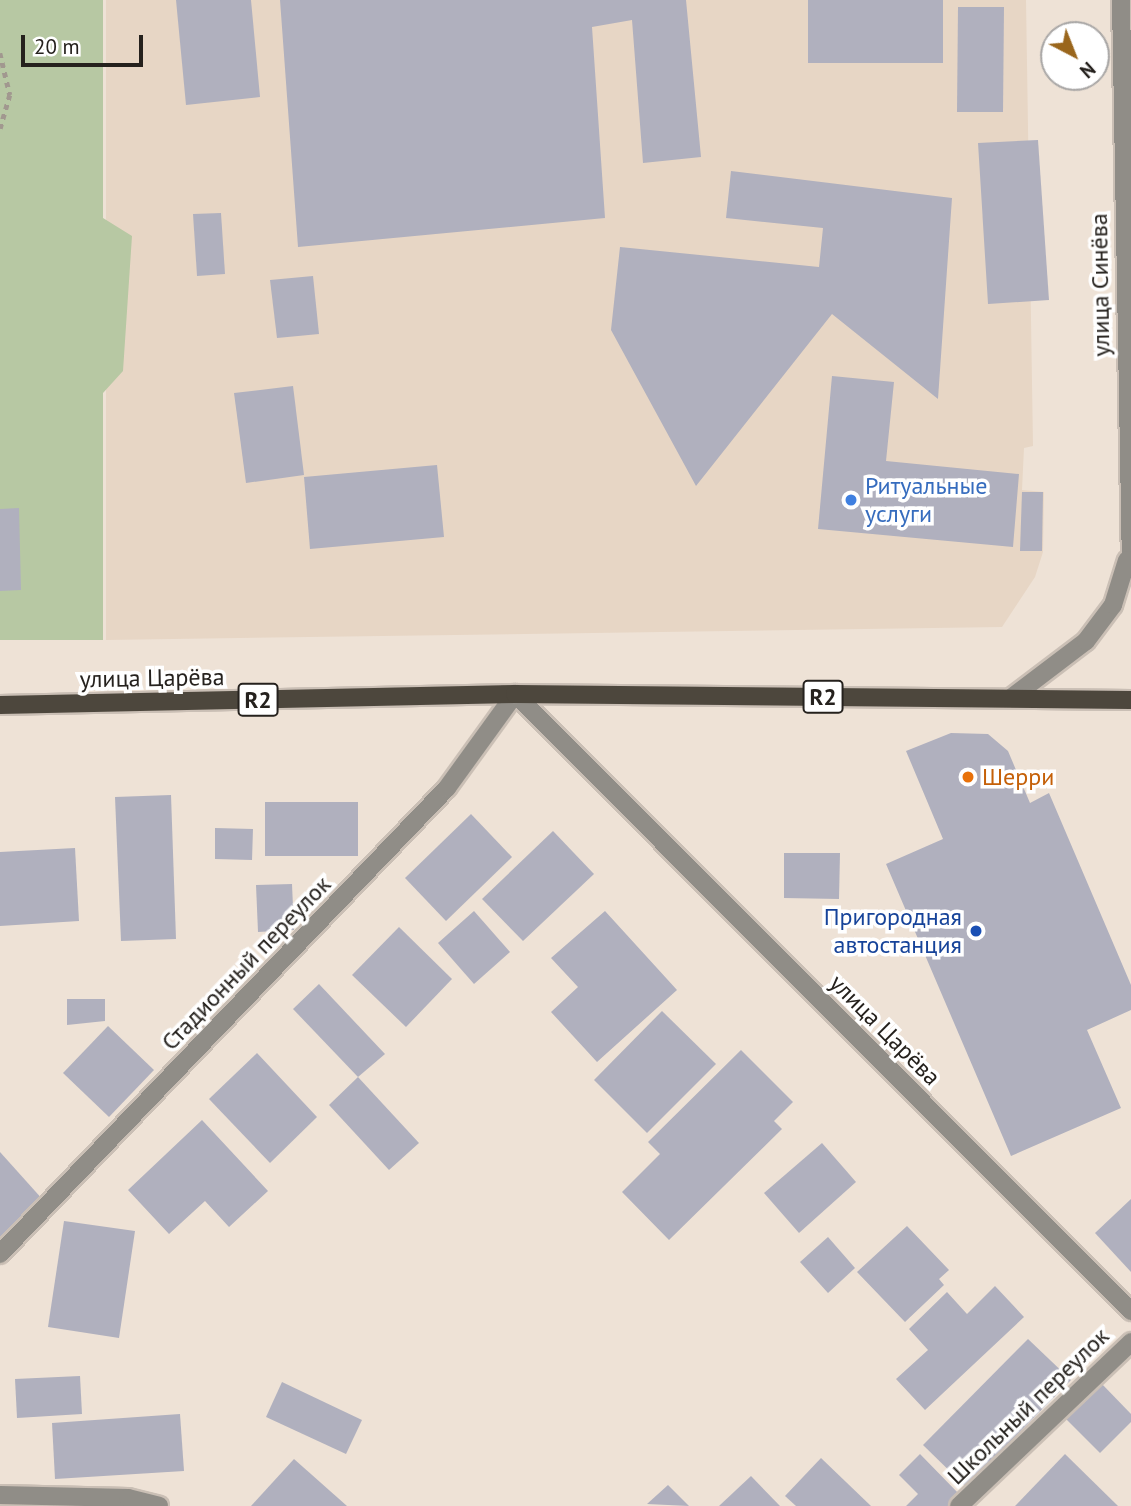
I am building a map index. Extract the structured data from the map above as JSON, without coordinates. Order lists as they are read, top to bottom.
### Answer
{
  "streets": {
    "main road": ["улица Царёва", "R2"],
    "street": ["улица Синёва", "Стадионный переулок", "Школьный переулок"]
  },
  "crossings": [
    ["улица Синёва", "улица Царёва"],
    ["улица Царёва", "Стадионный переулок"]
  ],
  "places": ["Ритуальные услуги", "Шерри", "Пригородная автостанция"],
  "scale_bar": "20 m",
  "north": "bottom right"
}
